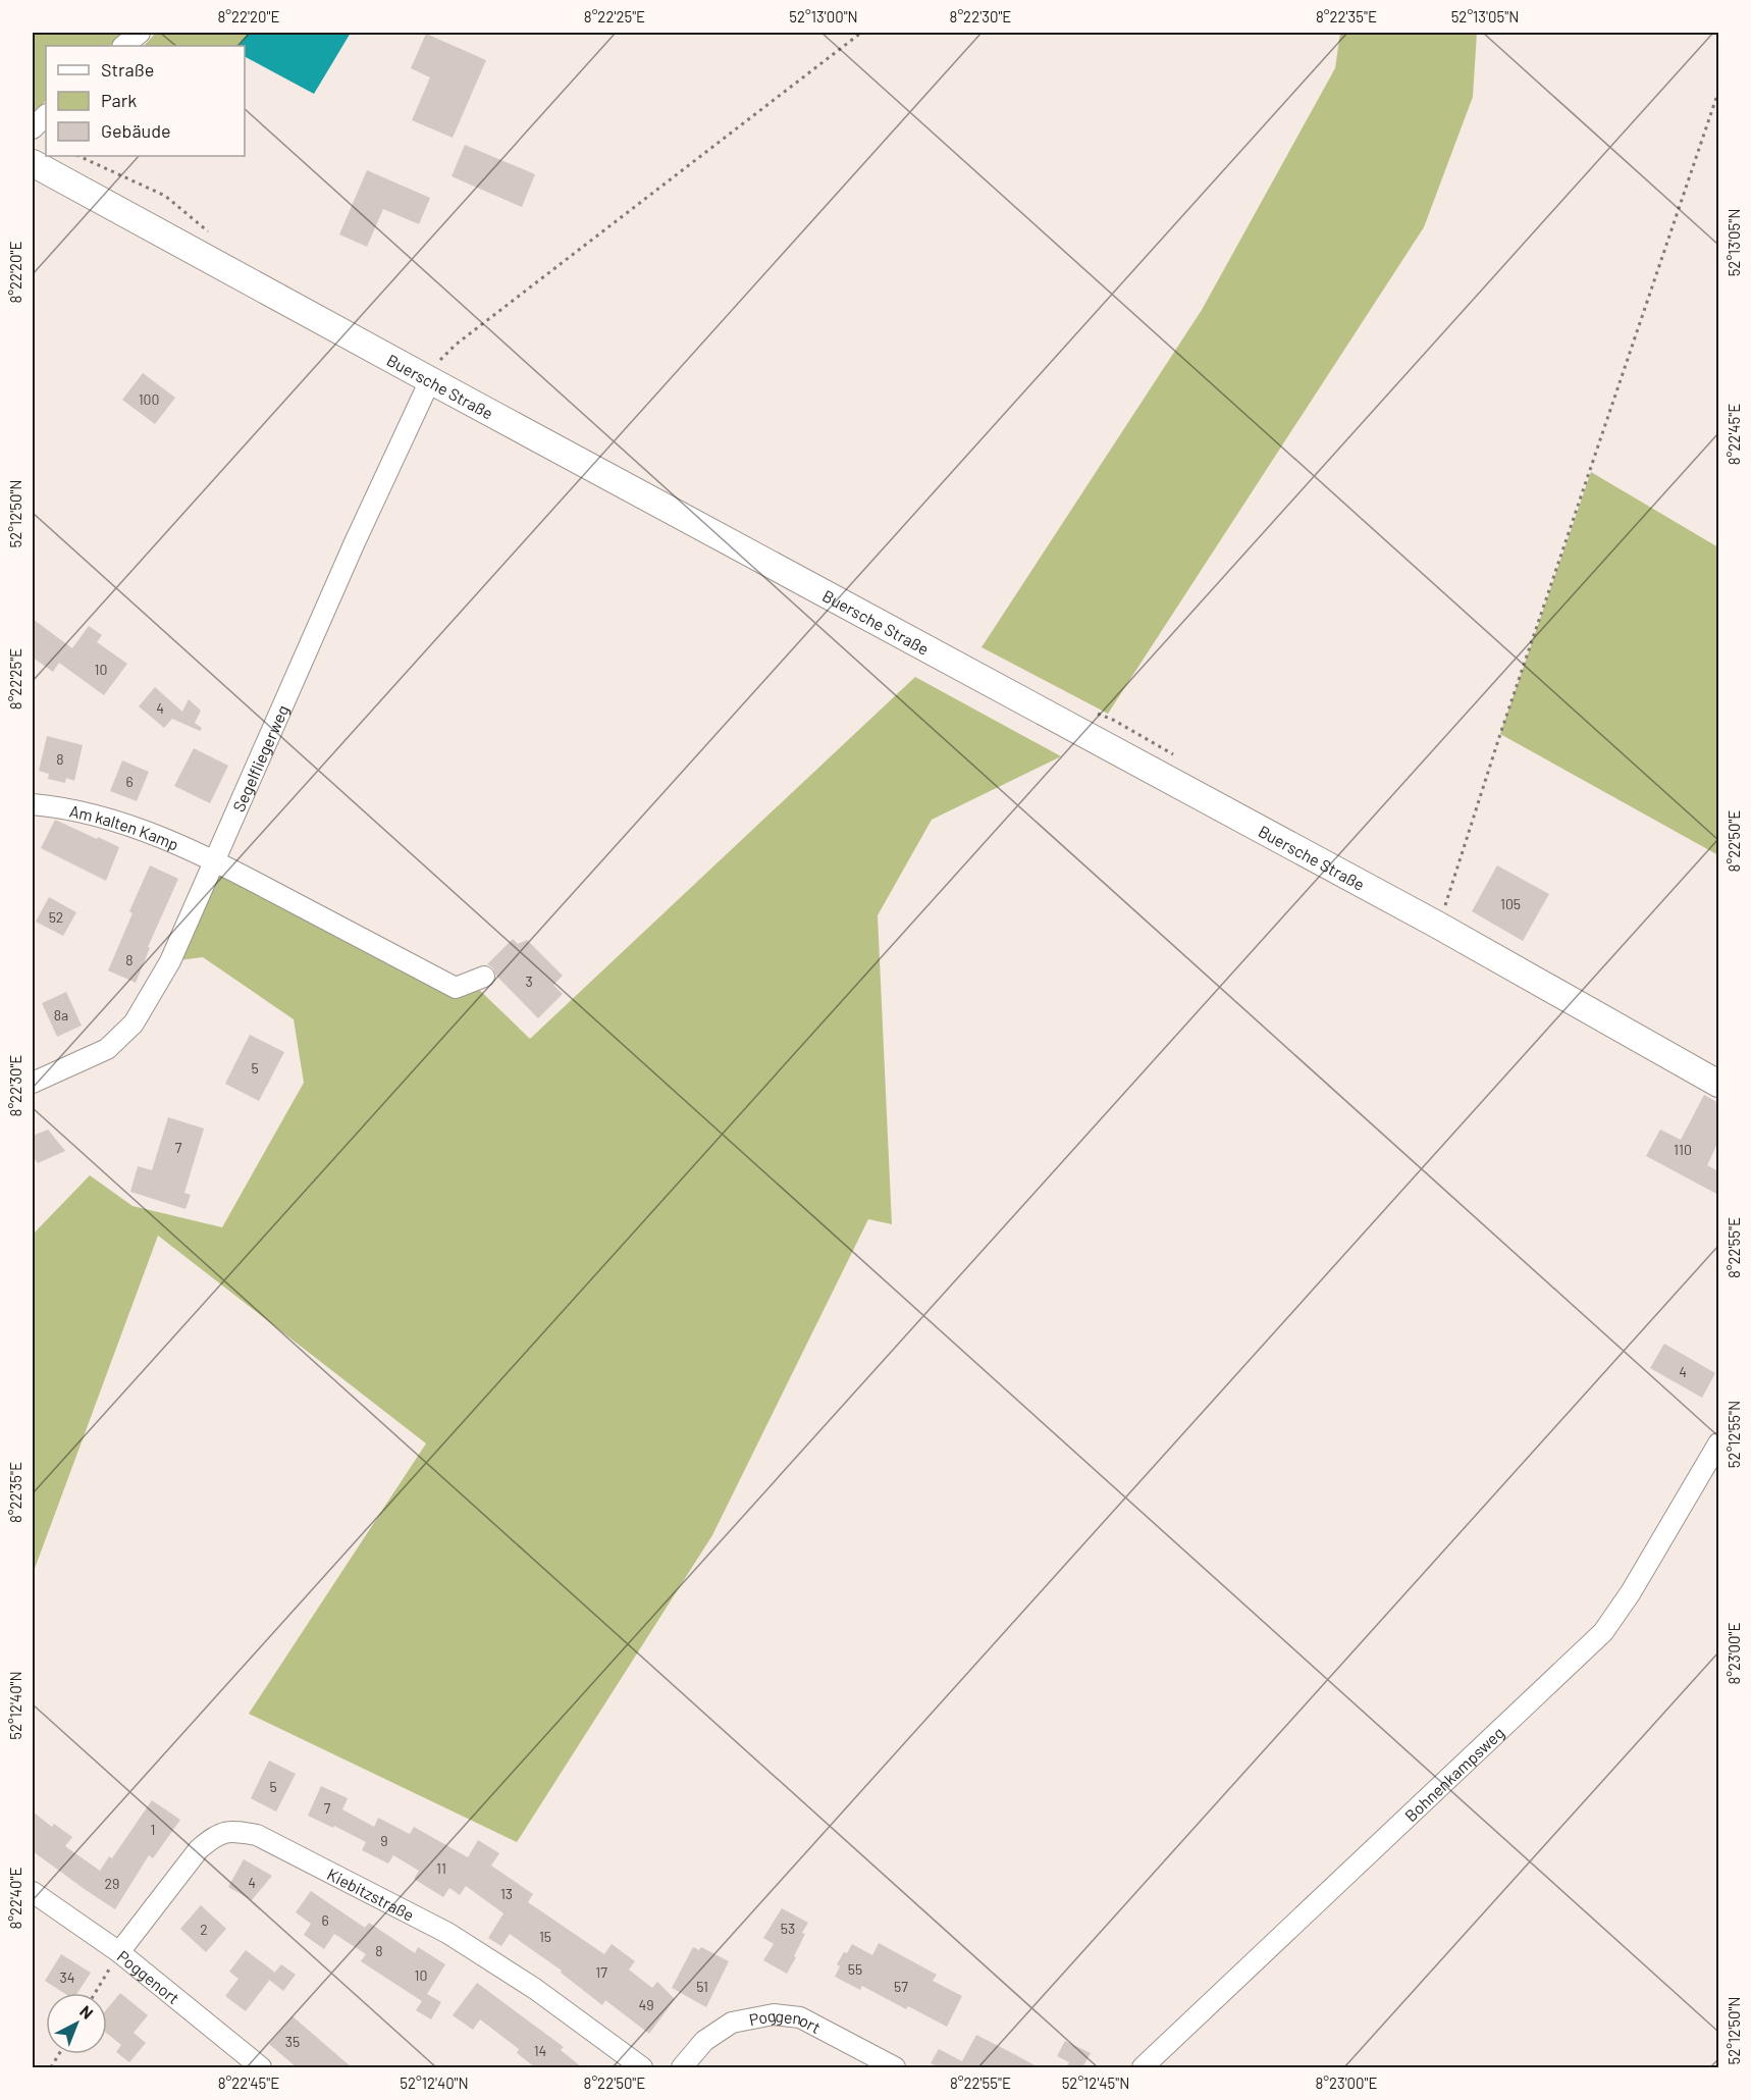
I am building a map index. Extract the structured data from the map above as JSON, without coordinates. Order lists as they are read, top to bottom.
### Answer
{
  "streets": {
    "main road": ["Buersche Straße"],
    "street": [
      "Segelfliegerweg",
      "Am kalten Kamp",
      "Bohnenkampsweg",
      "Kiebitzstraße",
      "Poggenort"
    ]
  },
  "crossings": [
    ["Buersche Straße", "Segelfliegerweg"],
    ["Segelfliegerweg", "Am kalten Kamp"],
    ["Kiebitzstraße", "Poggenort"]
  ],
  "house_numbers": [
    "100",
    "10",
    "4",
    "8",
    "6",
    "105",
    "52",
    "8",
    "3",
    "8a",
    "5",
    "7",
    "110",
    "4",
    "5",
    "7",
    "1",
    "9",
    "11",
    "4",
    "29",
    "13",
    "6",
    "53",
    "2",
    "15",
    "8",
    "55",
    "17",
    "10",
    "34",
    "51",
    "57",
    "49",
    "35",
    "14"
  ],
  "legend": ["Straße", "Park", "Gebäude"],
  "north": "top right",
  "coordinates": [
    "8°22'20\"E",
    "8°22'25\"E",
    "52°13'00\"N",
    "8°22'30\"E",
    "8°22'35\"E",
    "52°13'05\"N",
    "8°22'45\"E",
    "52°12'50\"N",
    "8°22'50\"E",
    "8°22'55\"E",
    "52°12'55\"N",
    "8°23'00\"E",
    "52°12'40\"N",
    "8°22'40\"E",
    "52°12'45\"N"
  ]
}
